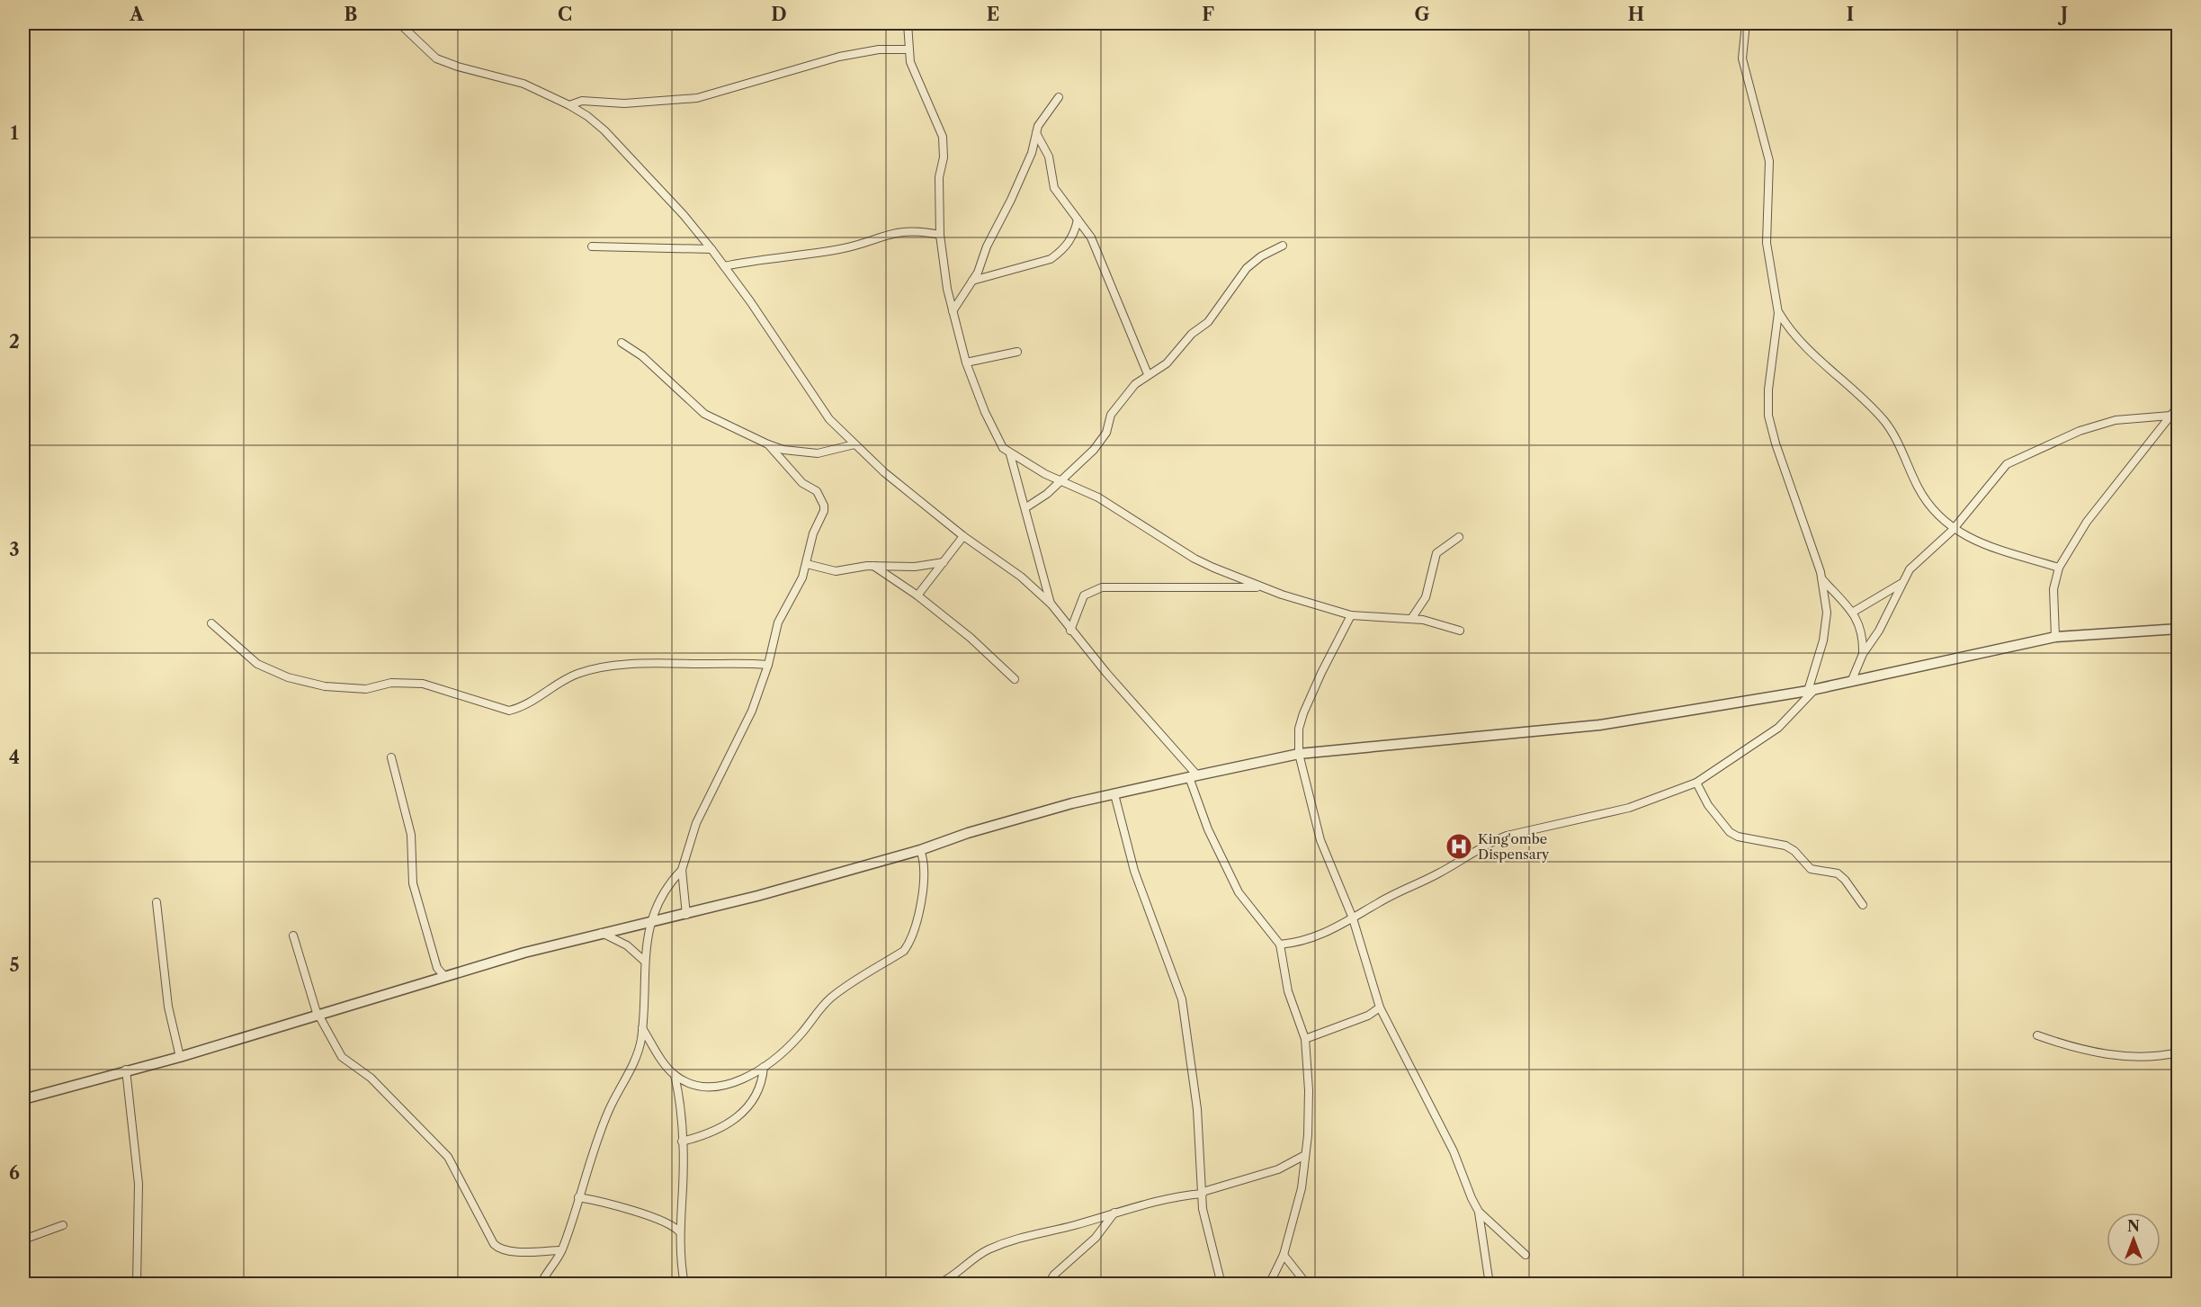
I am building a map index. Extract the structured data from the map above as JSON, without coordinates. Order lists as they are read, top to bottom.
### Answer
{
  "places": {
    "hospital": ["King'ombe Dispensary"]
  },
  "north": "top",
  "grid": {
    "columns": [
      "A",
      "B",
      "C",
      "D",
      "E",
      "F",
      "G",
      "H",
      "I",
      "J"
    ],
    "rows": [
      "1",
      "2",
      "3",
      "4",
      "5",
      "6"
    ]
  }
}
